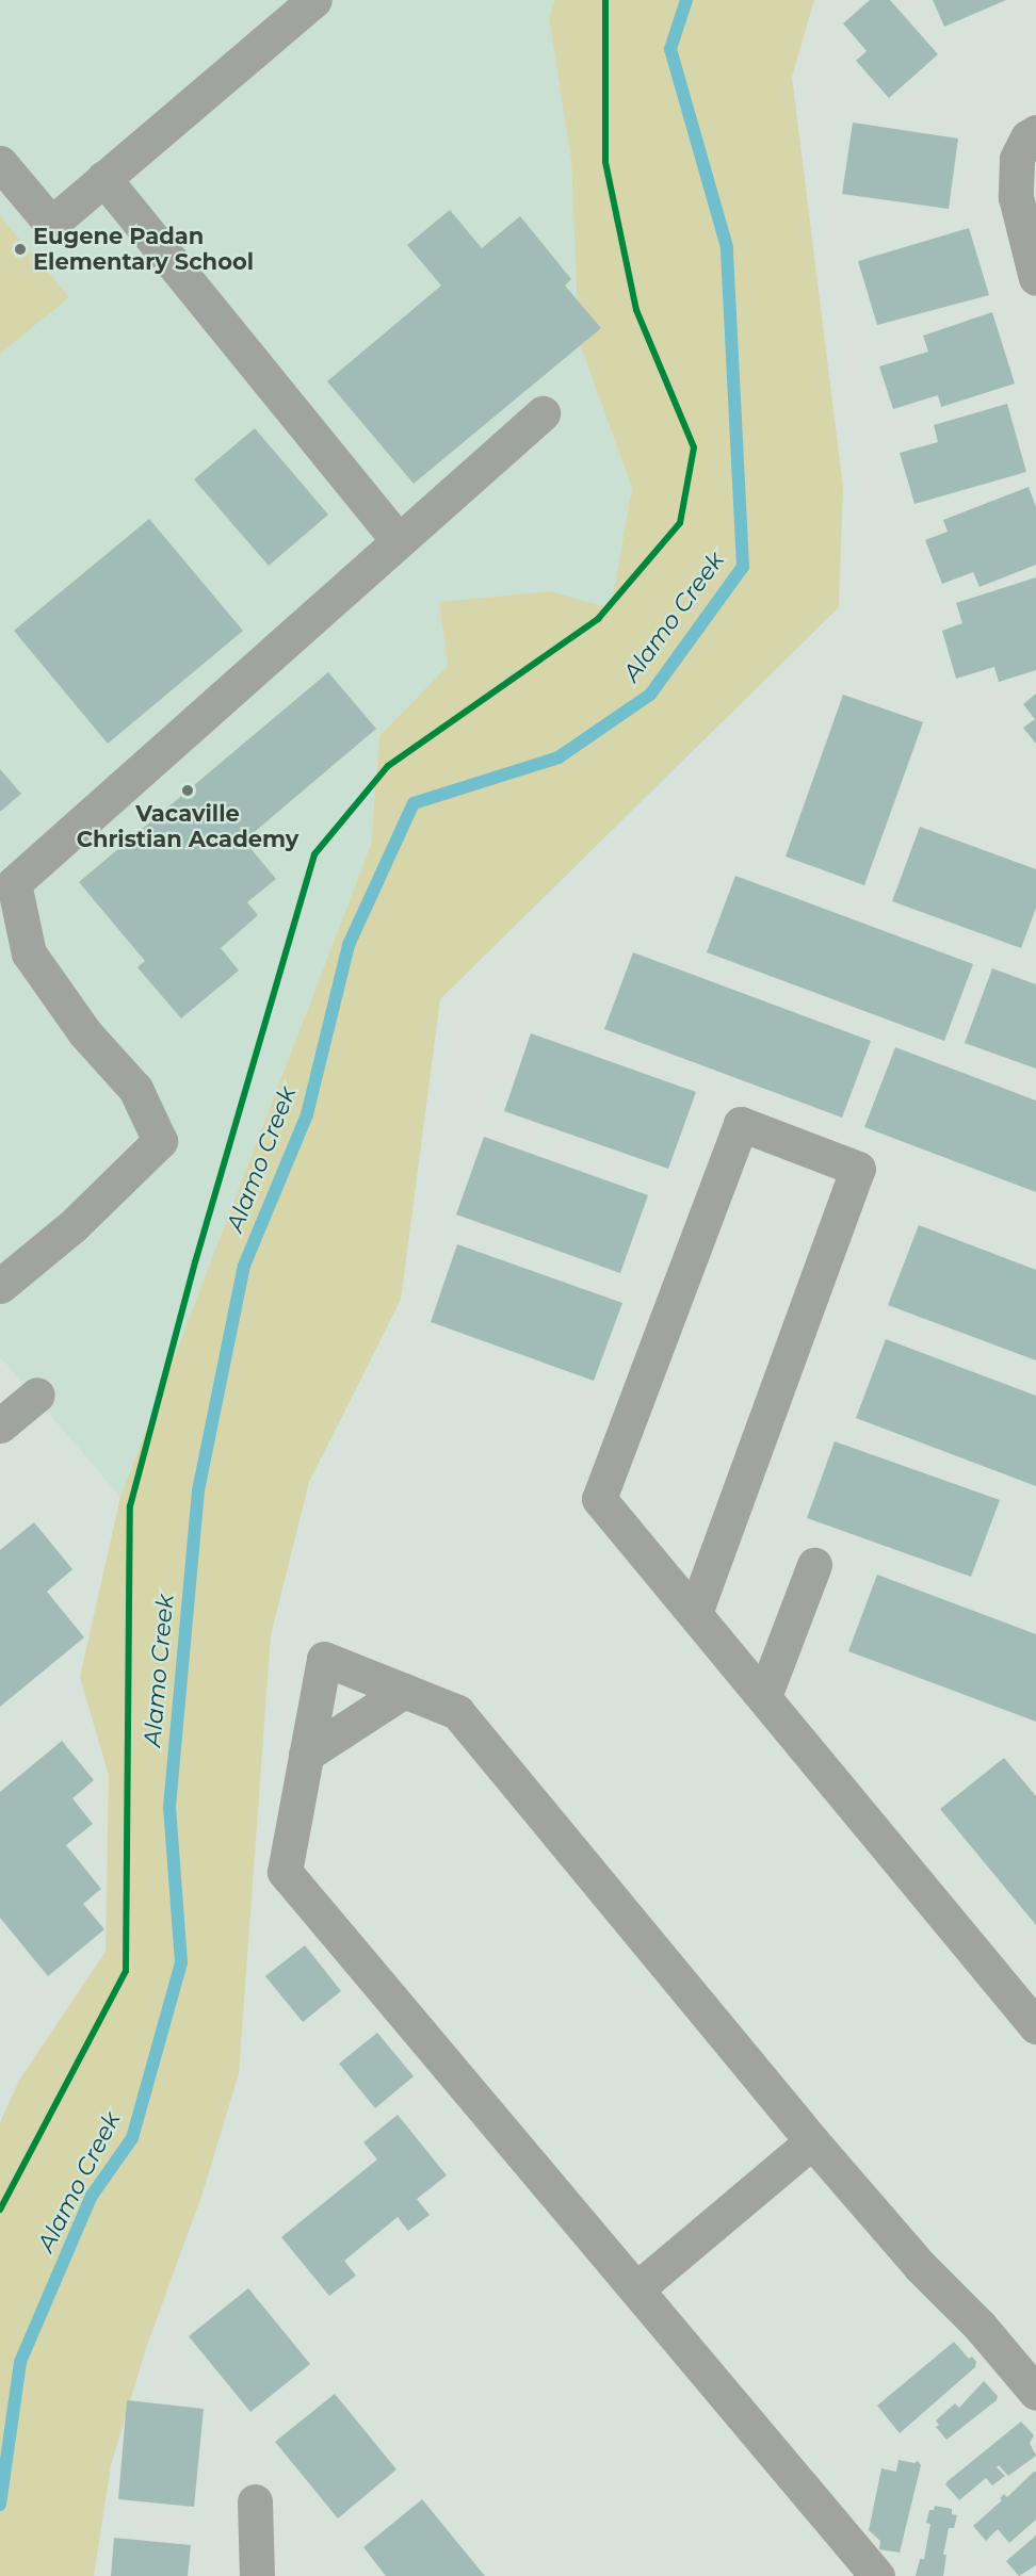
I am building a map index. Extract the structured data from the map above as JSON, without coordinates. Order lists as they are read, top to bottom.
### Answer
{
  "water": ["Alamo Creek"],
  "places": ["Eugene Padan Elementary School", "Vacaville Christian Academy"]
}
